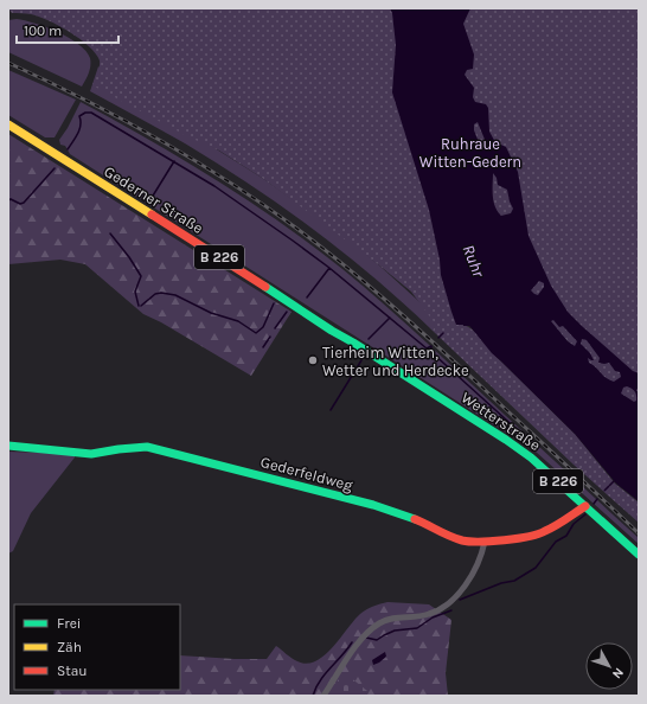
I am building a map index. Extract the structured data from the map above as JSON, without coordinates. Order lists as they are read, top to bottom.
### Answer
{
  "streets": {
    "main road": [
      "Gederner Straße",
      "B 226",
      "Wetterstraße",
      "Gederfeldweg"
    ]
  },
  "crossings": [
    ["Gederner Straße", "Wetterstraße"],
    ["Wetterstraße", "Gederfeldweg"]
  ],
  "water": ["Ruhr"],
  "parks": ["Ruhraue Witten-Gedern"],
  "places": ["Tierheim Witten, Wetter und Herdecke"],
  "legend": ["Frei", "Zäh", "Stau"],
  "scale_bar": "100 m",
  "north": "bottom right"
}
